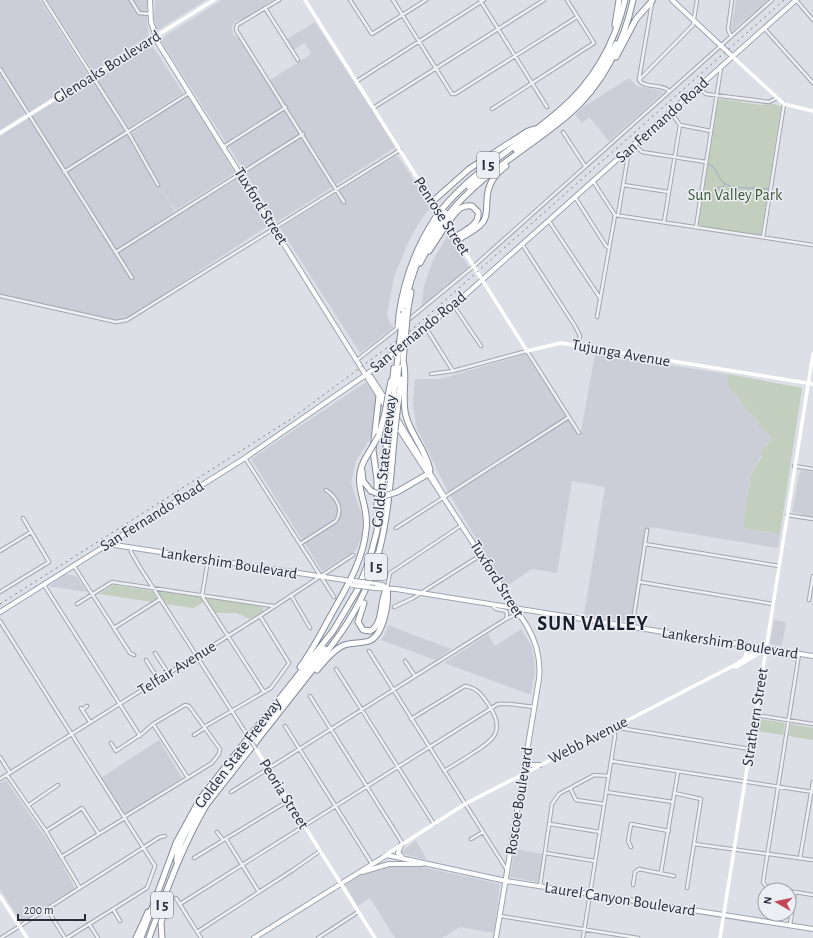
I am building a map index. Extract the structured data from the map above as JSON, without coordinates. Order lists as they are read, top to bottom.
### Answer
{
  "streets": {
    "highway": ["I 5", "Golden State Freeway"],
    "main road": [
      "Glenoaks Boulevard",
      "San Fernando Road",
      "Tuxford Street",
      "Penrose Street",
      "Tujunga Avenue",
      "Lankershim Boulevard",
      "Strathern Street",
      "Webb Avenue",
      "Peoria Street",
      "Roscoe Boulevard",
      "Laurel Canyon Boulevard"
    ],
    "street": ["Telfair Avenue"]
  },
  "crossings": [
    ["Glenoaks Boulevard", "Tuxford Street"],
    ["San Fernando Road", "Tuxford Street"],
    ["San Fernando Road", "Penrose Street"],
    ["San Fernando Road", "Lankershim Boulevard"],
    ["Tuxford Street", "Lankershim Boulevard"],
    ["Tuxford Street", "Roscoe Boulevard"],
    ["Penrose Street", "Tujunga Avenue"],
    ["Tujunga Avenue", "Strathern Street"],
    ["Lankershim Boulevard", "Telfair Avenue"],
    ["Lankershim Boulevard", "Strathern Street"],
    ["Lankershim Boulevard", "Webb Avenue"],
    ["Lankershim Boulevard", "Peoria Street"],
    ["Telfair Avenue", "Peoria Street"],
    ["Strathern Street", "Webb Avenue"],
    ["Strathern Street", "Laurel Canyon Boulevard"],
    ["Webb Avenue", "Roscoe Boulevard"],
    ["Webb Avenue", "Laurel Canyon Boulevard"],
    ["Peoria Street", "Laurel Canyon Boulevard"],
    ["Roscoe Boulevard", "Laurel Canyon Boulevard"]
  ],
  "districts": ["SUN VALLEY"],
  "parks": ["Sun Valley Park"],
  "scale_bar": "200 m",
  "north": "left"
}
